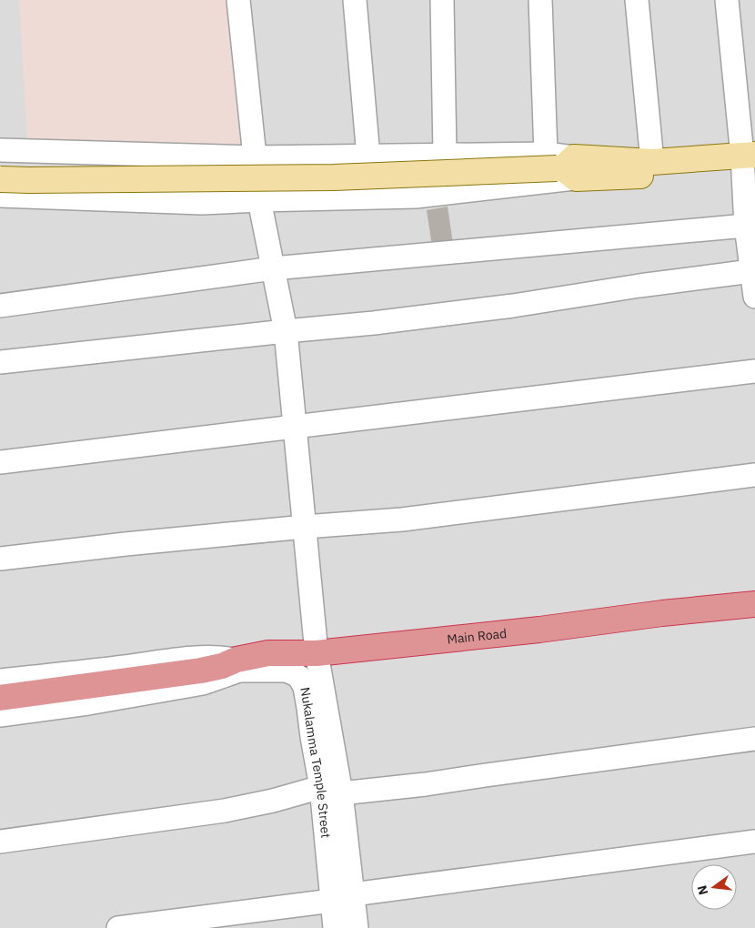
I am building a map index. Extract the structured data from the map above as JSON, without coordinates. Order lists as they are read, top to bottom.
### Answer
{
  "streets": {
    "highway": ["Main Road"],
    "street": ["Nukalamma Temple Street"]
  },
  "crossings": [
    ["Main Road", "Nukalamma Temple Street"]
  ],
  "north": "left"
}
